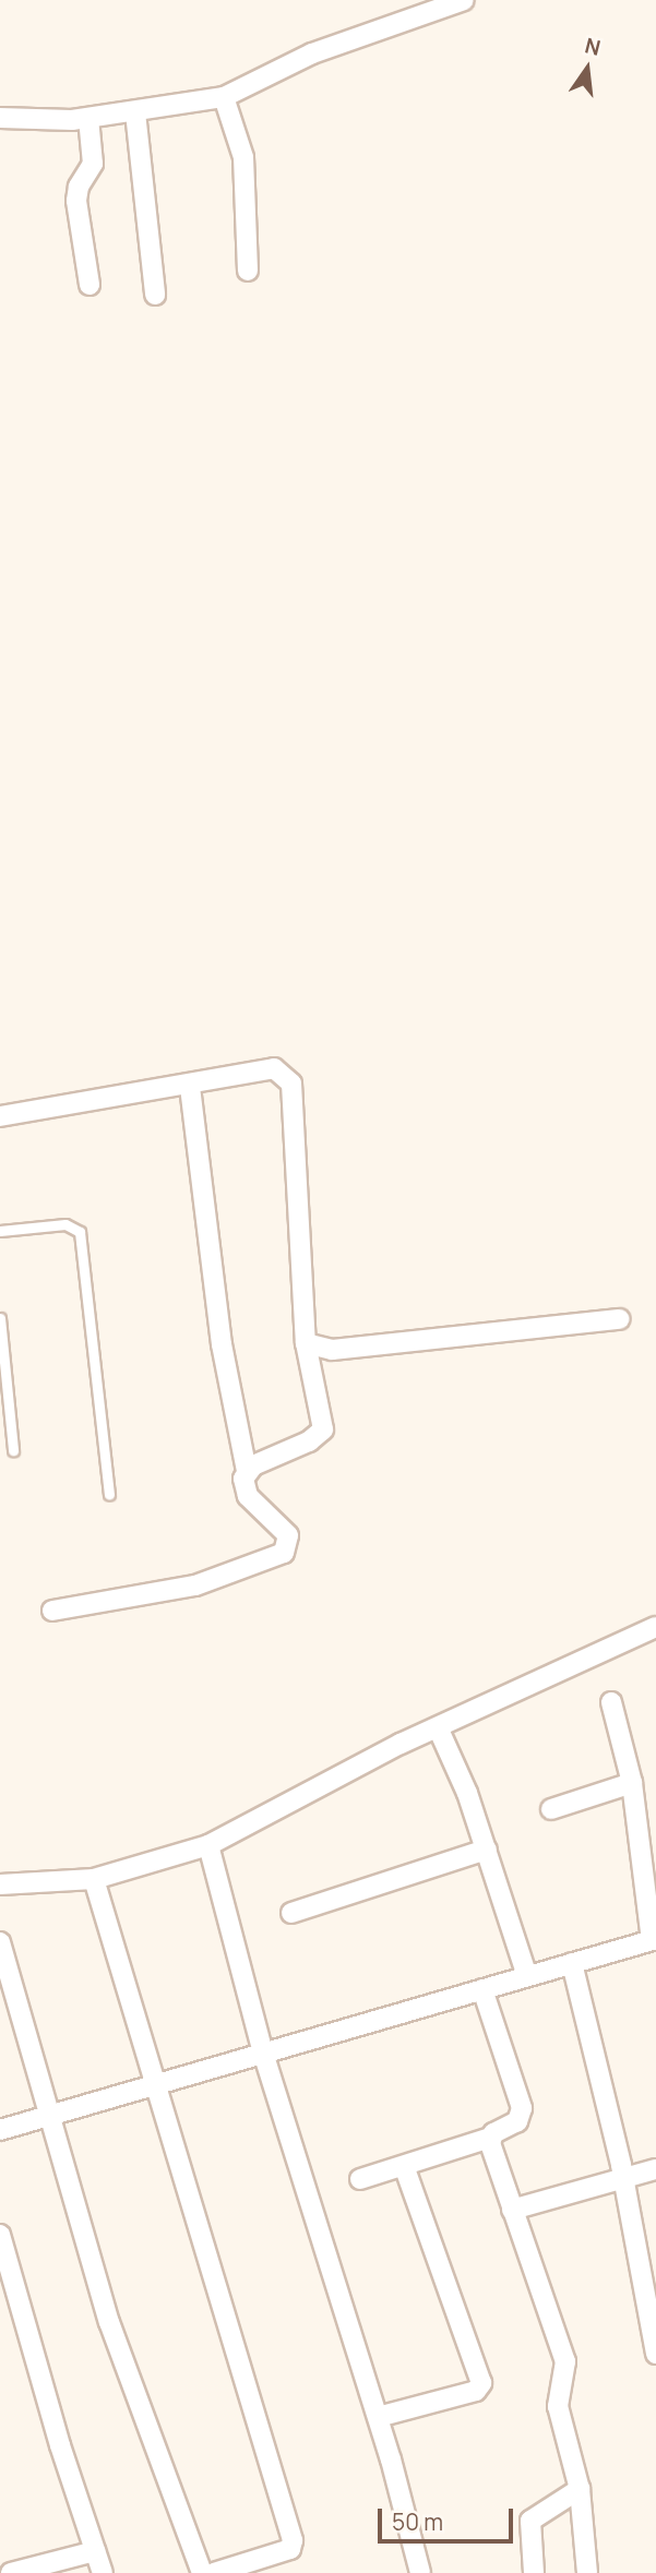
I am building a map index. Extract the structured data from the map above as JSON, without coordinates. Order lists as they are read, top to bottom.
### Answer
{
  "scale_bar": "50 m",
  "north": "top"
}
